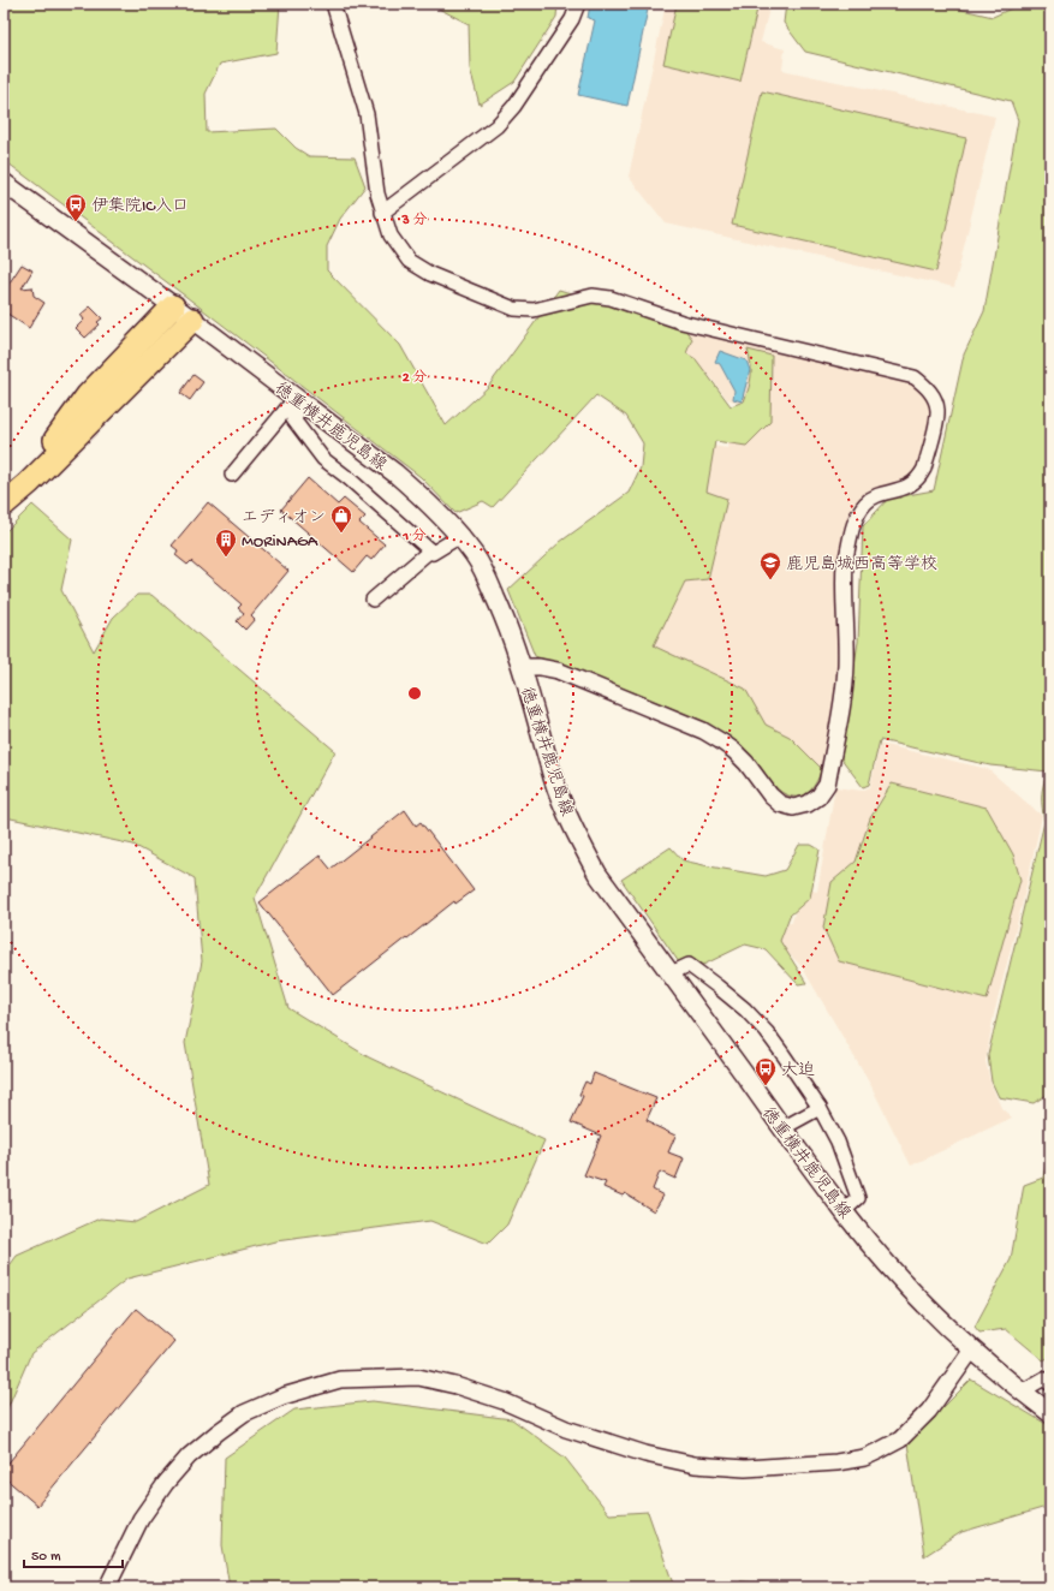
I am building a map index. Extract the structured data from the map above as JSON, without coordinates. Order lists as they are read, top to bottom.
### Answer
{
  "streets": {
    "main road": ["徳重横井鹿児島線"]
  },
  "places": {
    "bus stop": ["伊集院IC入口", "大迫"],
    "shop": ["エディオン"],
    "building": ["MORiNAGA"],
    "school or university": ["鹿児島城西高等学校"]
  },
  "scale_bar": "50 m",
  "rings": ["3 分", "2 分", "1 分"]
}
